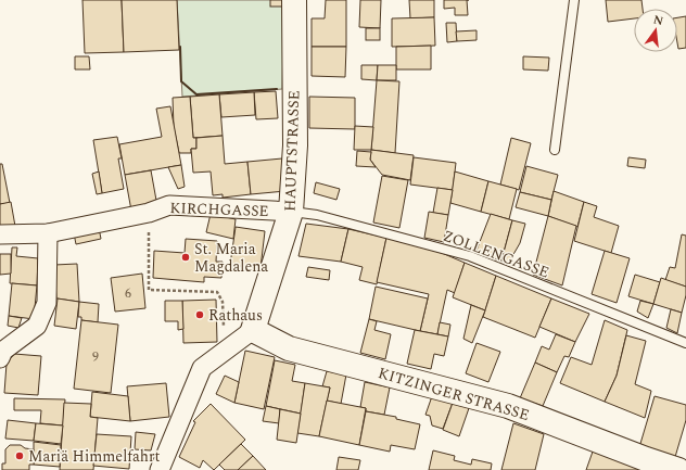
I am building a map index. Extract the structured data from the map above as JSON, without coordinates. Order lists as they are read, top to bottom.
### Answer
{
  "streets": {
    "street": ["HAUPTSTRASSE", "KIRCHGASSE", "KITZINGER STRASSE"],
    "lane": ["ZOLLENGASSE"]
  },
  "crossings": [
    ["HAUPTSTRASSE", "KIRCHGASSE"],
    ["HAUPTSTRASSE", "ZOLLENGASSE"],
    ["HAUPTSTRASSE", "KITZINGER STRASSE"],
    ["KIRCHGASSE", "ZOLLENGASSE"]
  ],
  "places": ["St. Maria Magdalena", "Rathaus", "Mariä Himmelfahrt"],
  "house_numbers": ["6", "9"],
  "north": "top"
}
